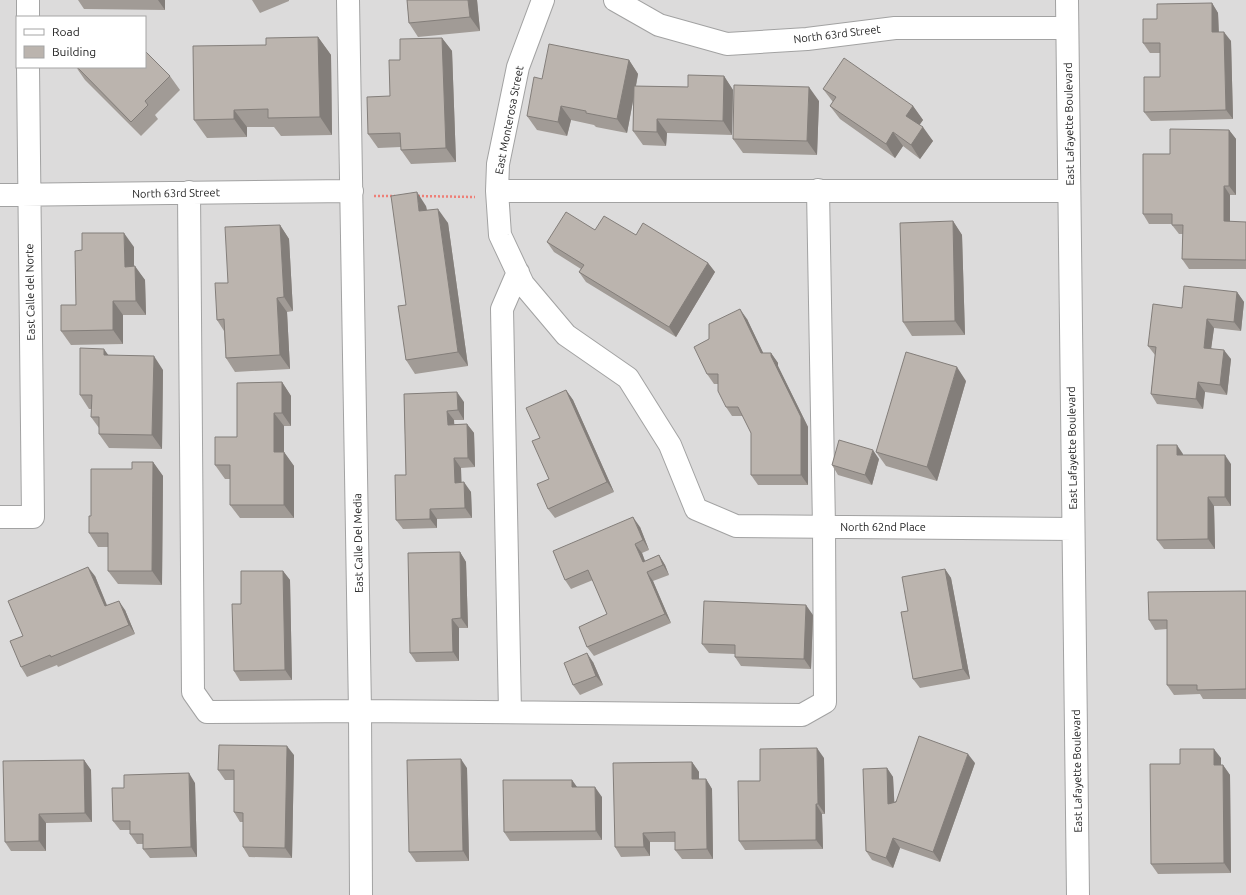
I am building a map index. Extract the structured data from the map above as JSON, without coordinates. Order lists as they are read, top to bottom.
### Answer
{
  "streets": {
    "street": [
      "North 63rd Street",
      "East Monterosa Street",
      "East Lafayette Boulevard",
      "East Calle del Norte",
      "North 62nd Place",
      "East Calle Del Media"
    ]
  },
  "crossings": [
    ["North 63rd Street", "East Lafayette Boulevard"],
    ["North 63rd Street", "East Calle del Norte"],
    ["North 63rd Street", "East Calle Del Media"],
    ["East Monterosa Street", "North 62nd Place"],
    ["East Lafayette Boulevard", "North 62nd Place"]
  ],
  "legend": ["Road", "Building"]
}
